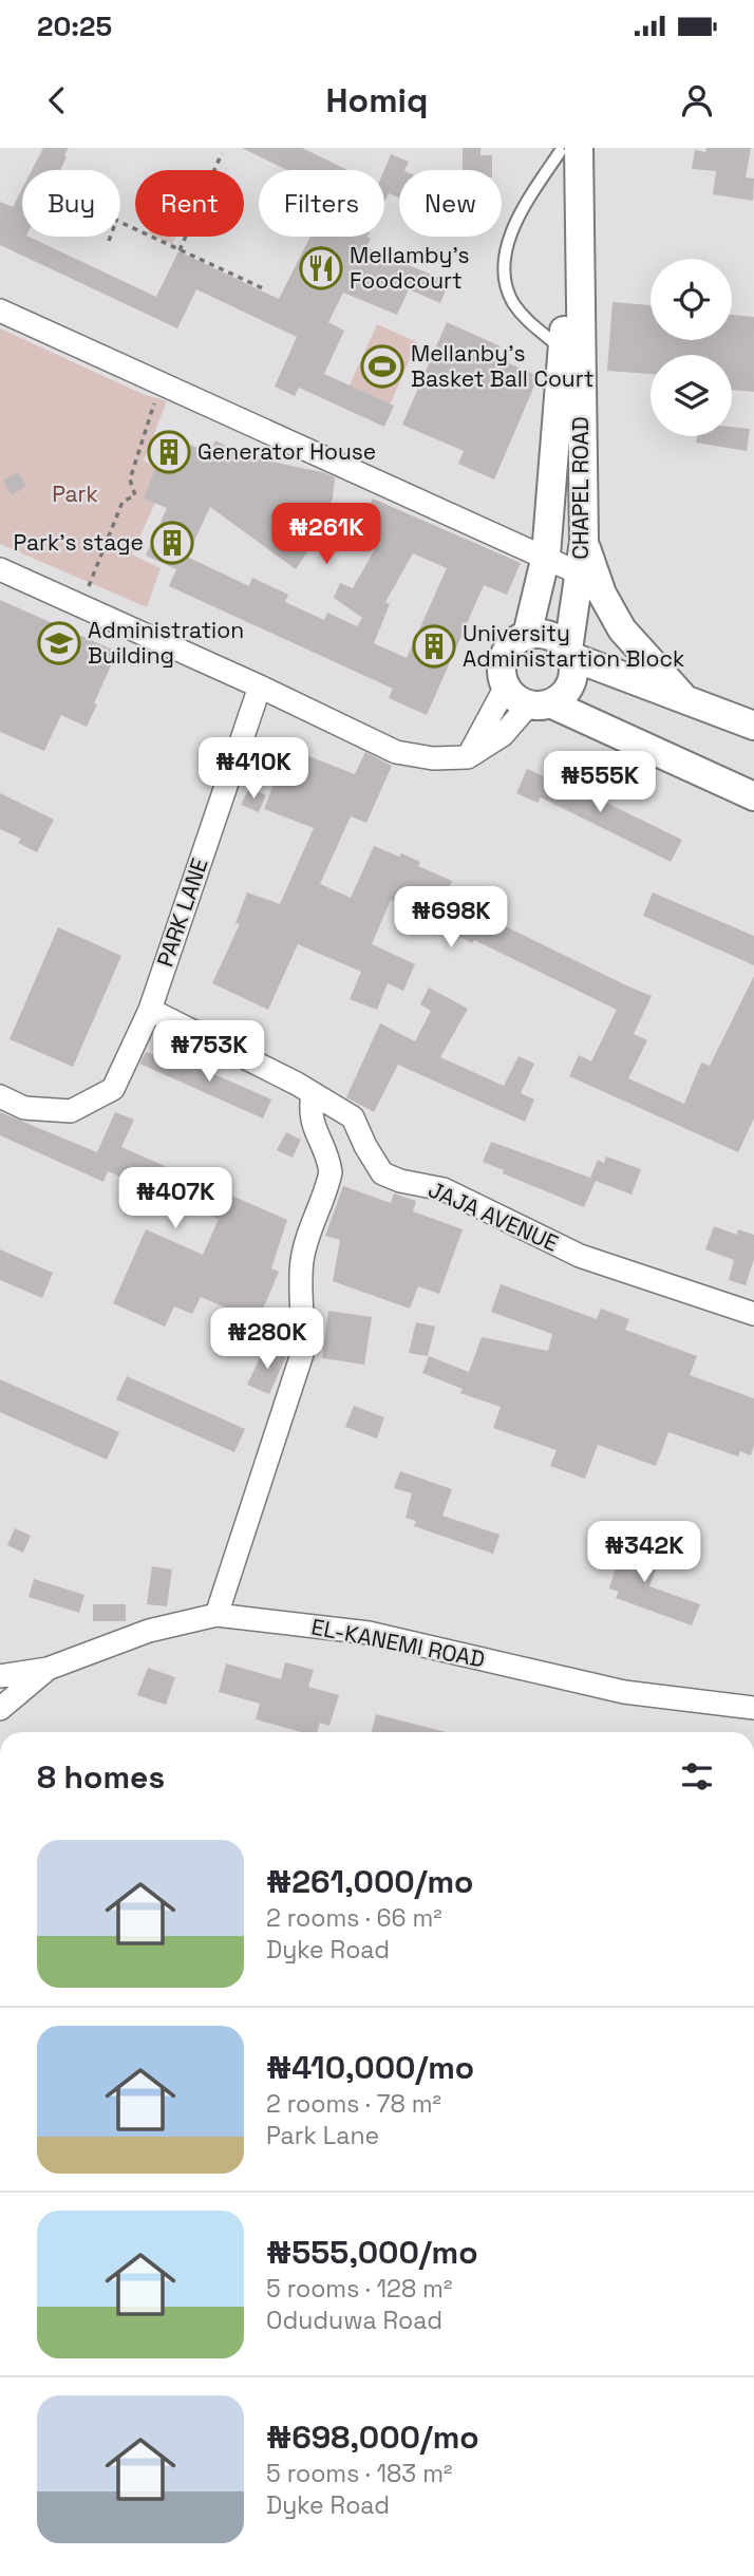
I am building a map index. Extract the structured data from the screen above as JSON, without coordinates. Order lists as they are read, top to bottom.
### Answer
{
  "streets": {
    "street": [
      "CHAPEL ROAD",
      "PARK LANE",
      "JAJA AVENUE",
      "EL-KANEMI ROAD"
    ]
  },
  "crossings": [
    ["PARK LANE", "JAJA AVENUE"]
  ],
  "parks": ["Park"],
  "places": {
    "restaurant": ["Mellamby's Foodcourt"],
    "sports": ["Mellanby's Basket Ball Court"],
    "building": ["Generator House", "Park's stage", "University Administartion Block"],
    "school or university": ["Administration Building"]
  },
  "page": {
    "status": "20:25",
    "header": "Homiq",
    "chip": [
      "Buy",
      "Rent",
      "Filters",
      "New"
    ],
    "price": [
      "₦261K",
      "₦410K",
      "₦555K",
      "₦698K",
      "₦753K",
      "₦407K",
      "₦280K",
      "₦342K"
    ],
    "heading": "8 homes",
    "list": [
      {
        "name": "₦261,000/mo",
        "note": "2 rooms · 66 m² · Dyke Road"
      },
      {
        "name": "₦410,000/mo",
        "note": "2 rooms · 78 m² · Park Lane"
      },
      {
        "name": "₦555,000/mo",
        "note": "5 rooms · 128 m² · Oduduwa Road"
      },
      {
        "name": "₦698,000/mo",
        "note": "5 rooms · 183 m² · Dyke Road"
      }
    ]
  }
}
